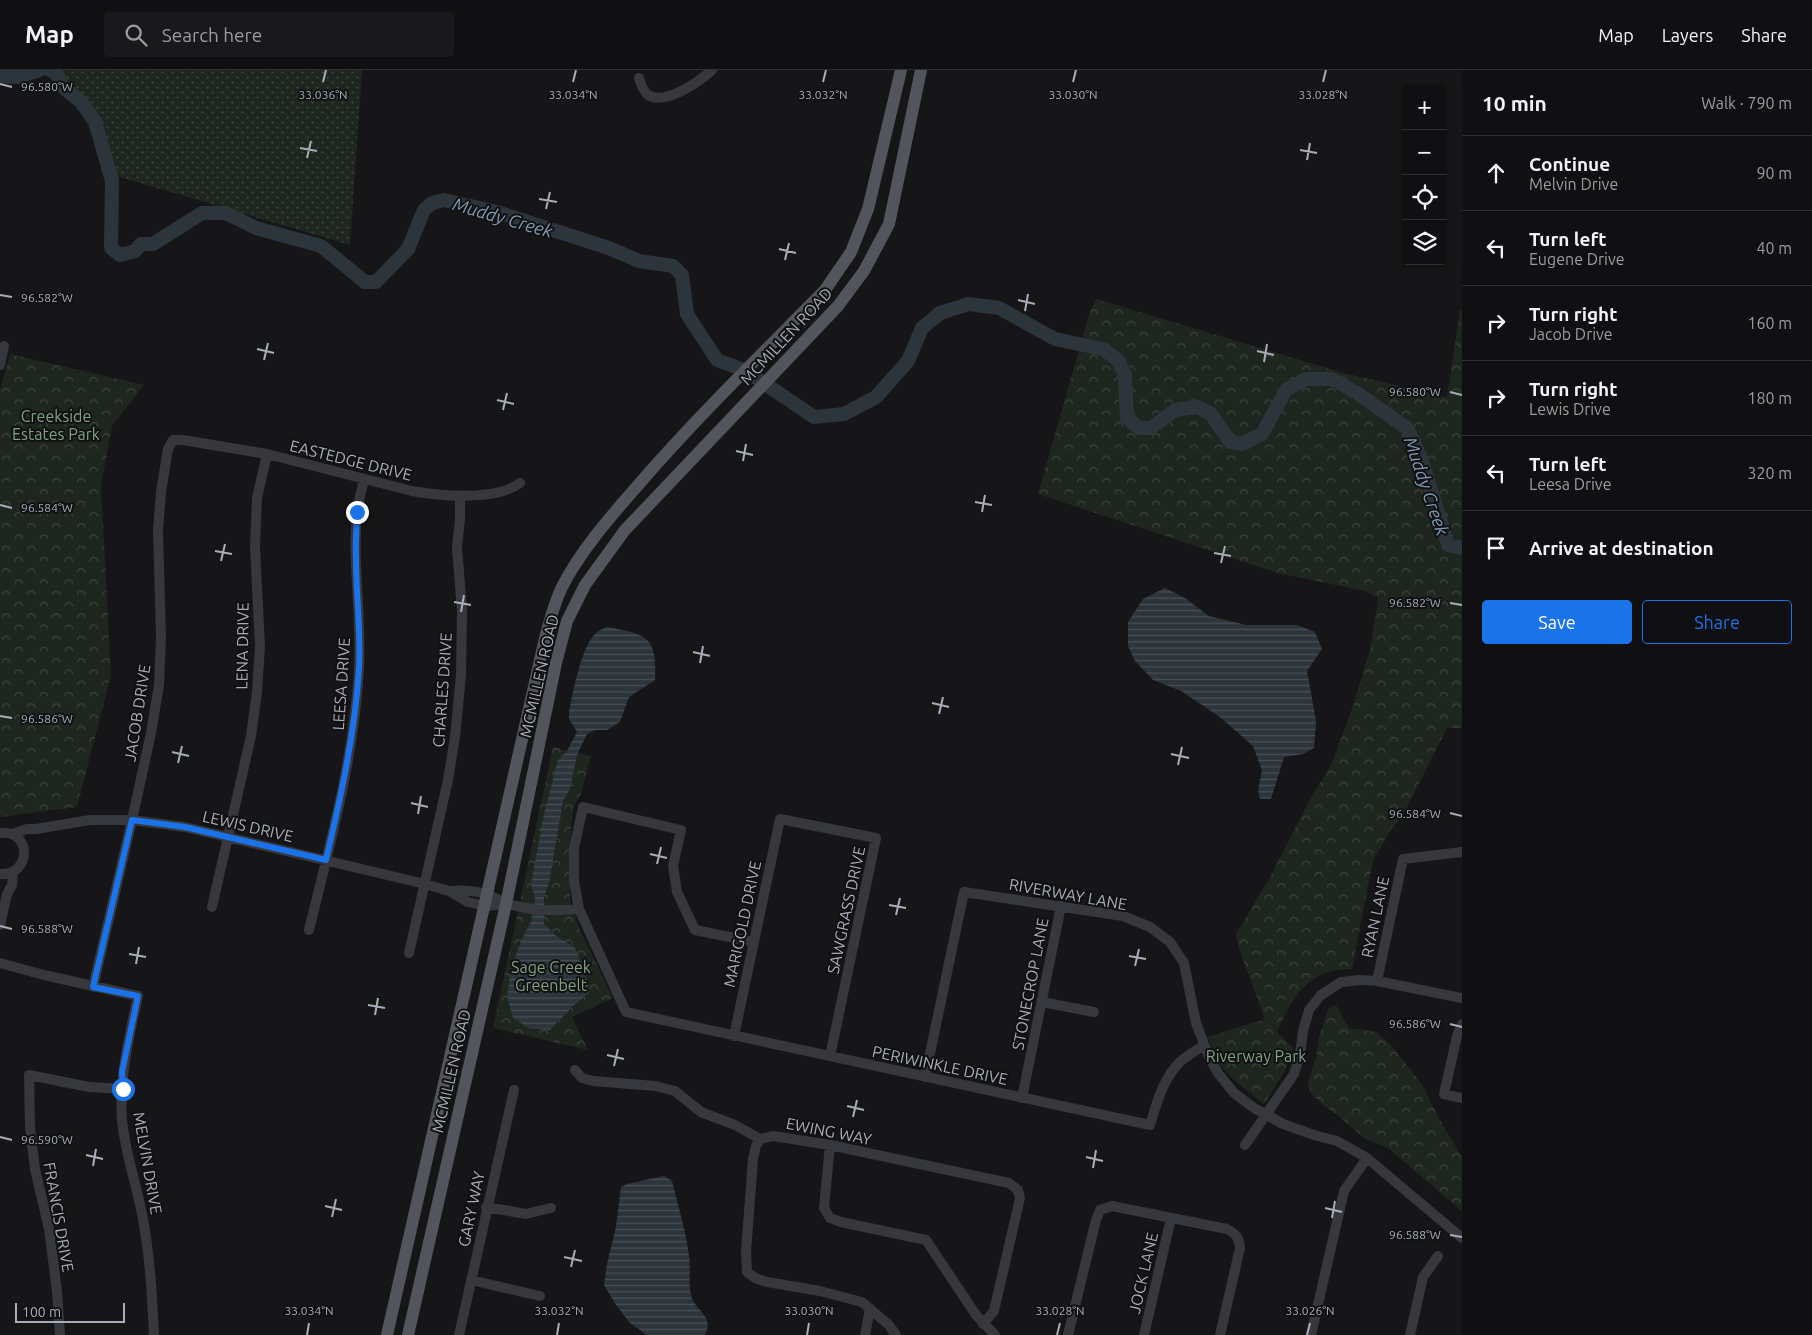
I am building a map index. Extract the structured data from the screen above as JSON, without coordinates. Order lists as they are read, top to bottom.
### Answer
{
  "streets": {
    "main road": ["MCMILLEN ROAD"],
    "street": [
      "EASTEDGE DRIVE",
      "LENA DRIVE",
      "LEESA DRIVE",
      "CHARLES DRIVE",
      "JACOB DRIVE",
      "LEWIS DRIVE",
      "RIVERWAY LANE",
      "SAWGRASS DRIVE",
      "RYAN LANE",
      "MARIGOLD DRIVE",
      "STONECROP LANE",
      "PERIWINKLE DRIVE",
      "EWING WAY",
      "MELVIN DRIVE",
      "GARY WAY",
      "FRANCIS DRIVE",
      "JOCK LANE"
    ]
  },
  "crossings": [
    ["MCMILLEN ROAD", "LEWIS DRIVE"],
    ["EASTEDGE DRIVE", "LENA DRIVE"],
    ["EASTEDGE DRIVE", "LEESA DRIVE"],
    ["EASTEDGE DRIVE", "CHARLES DRIVE"],
    ["EASTEDGE DRIVE", "JACOB DRIVE"],
    ["LENA DRIVE", "LEWIS DRIVE"],
    ["LEESA DRIVE", "LEWIS DRIVE"],
    ["CHARLES DRIVE", "LEWIS DRIVE"],
    ["JACOB DRIVE", "LEWIS DRIVE"],
    ["JACOB DRIVE", "MELVIN DRIVE"],
    ["LEWIS DRIVE", "PERIWINKLE DRIVE"],
    ["RIVERWAY LANE", "STONECROP LANE"],
    ["RIVERWAY LANE", "PERIWINKLE DRIVE"],
    ["SAWGRASS DRIVE", "MARIGOLD DRIVE"],
    ["SAWGRASS DRIVE", "PERIWINKLE DRIVE"],
    ["MARIGOLD DRIVE", "PERIWINKLE DRIVE"],
    ["STONECROP LANE", "PERIWINKLE DRIVE"],
    ["MELVIN DRIVE", "FRANCIS DRIVE"]
  ],
  "water": ["Muddy Creek"],
  "parks": ["Creekside Estates Park", "Sage Creek Greenbelt", "Riverway Park"],
  "scale_bar": "100 m",
  "page": {
    "header": "Map",
    "search": "Search here",
    "nav": ["Map", "Layers", "Share"],
    "heading": ["10 min", "Walk · 790 m"],
    "map_buttons": ["+", "−"],
    "list": [
      ["Continue", "Melvin Drive", "90 m"],
      ["Turn left", "Eugene Drive", "40 m"],
      ["Turn right", "Jacob Drive", "160 m"],
      ["Turn right", "Lewis Drive", "180 m"],
      ["Turn left", "Leesa Drive", "320 m"],
      "Arrive at destination"
    ],
    "buttons": ["Save", "Share"],
    "scale": "100 m"
  },
  "coordinates": [
    "96.580°W",
    "33.036°N",
    "33.034°N",
    "33.032°N",
    "33.030°N",
    "33.028°N",
    "96.582°W",
    "96.584°W",
    "96.586°W",
    "96.588°W",
    "96.590°W",
    "33.026°N"
  ]
}
